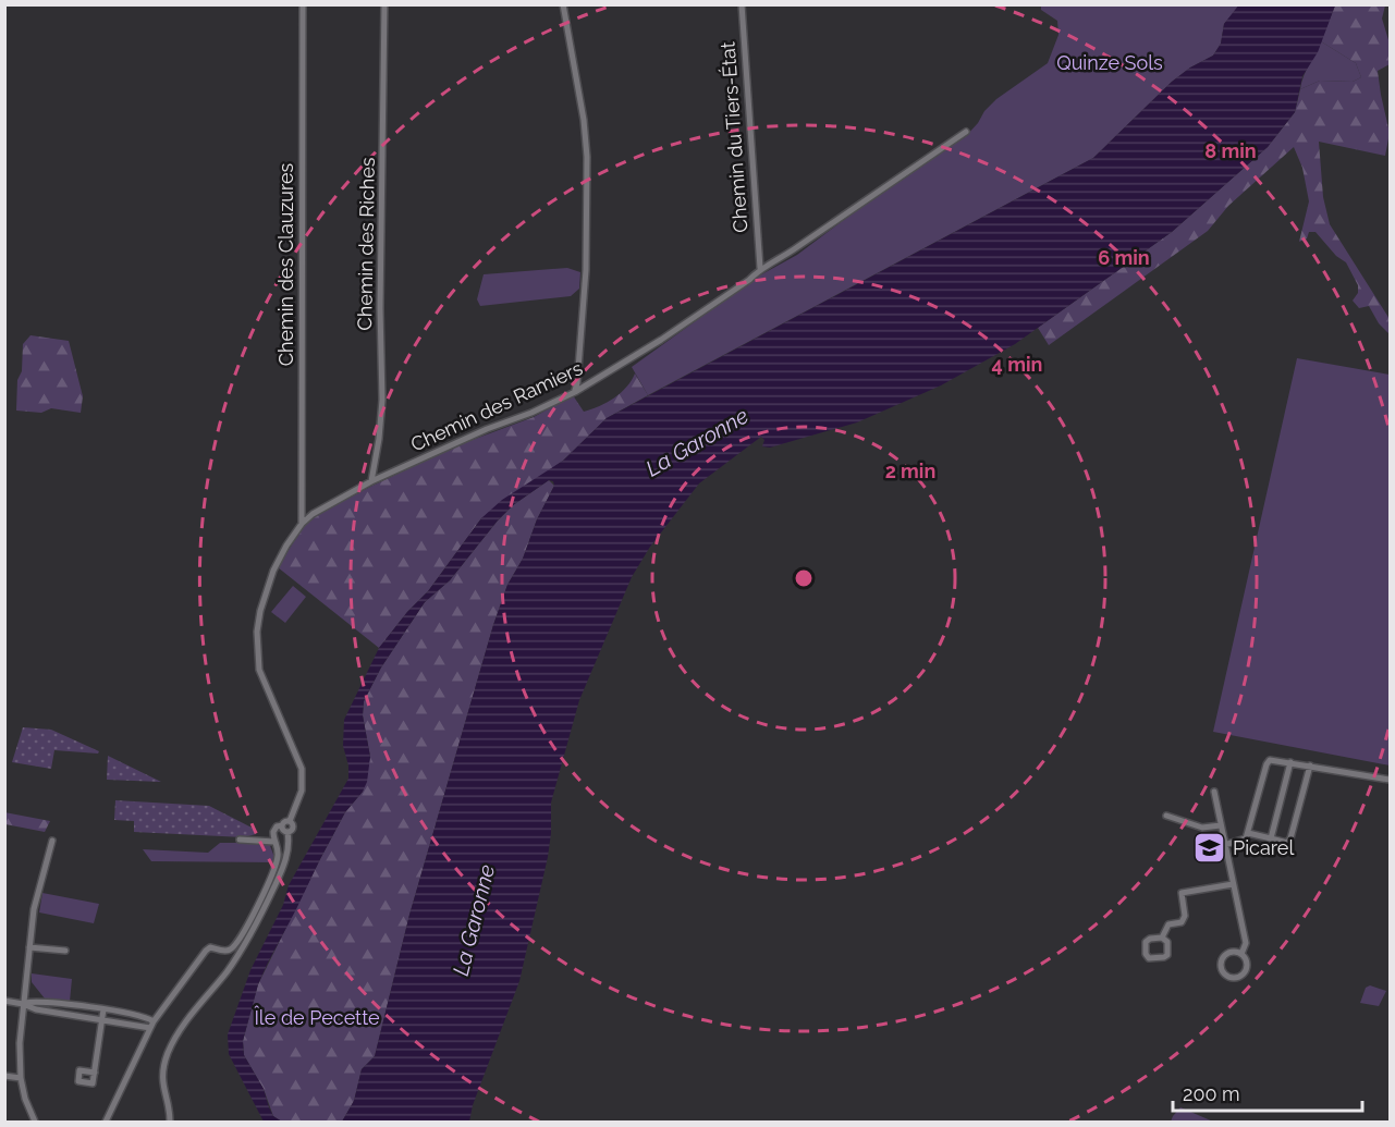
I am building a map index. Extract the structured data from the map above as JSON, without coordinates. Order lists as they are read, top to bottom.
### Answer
{
  "streets": {
    "street": [
      "Chemin du Tiers-État",
      "Chemin des Riches",
      "Chemin des Clauzures",
      "Chemin des Ramiers"
    ]
  },
  "crossings": [
    ["Chemin du Tiers-État", "Chemin des Ramiers"],
    ["Chemin des Riches", "Chemin des Ramiers"],
    ["Chemin des Clauzures", "Chemin des Ramiers"]
  ],
  "water": ["La Garonne"],
  "parks": ["Quinze Sols", "Île de Pecette"],
  "places": {
    "school or university": ["Picarel"]
  },
  "scale_bar": "200 m",
  "rings": [
    "8 min",
    "6 min",
    "4 min",
    "2 min"
  ]
}
